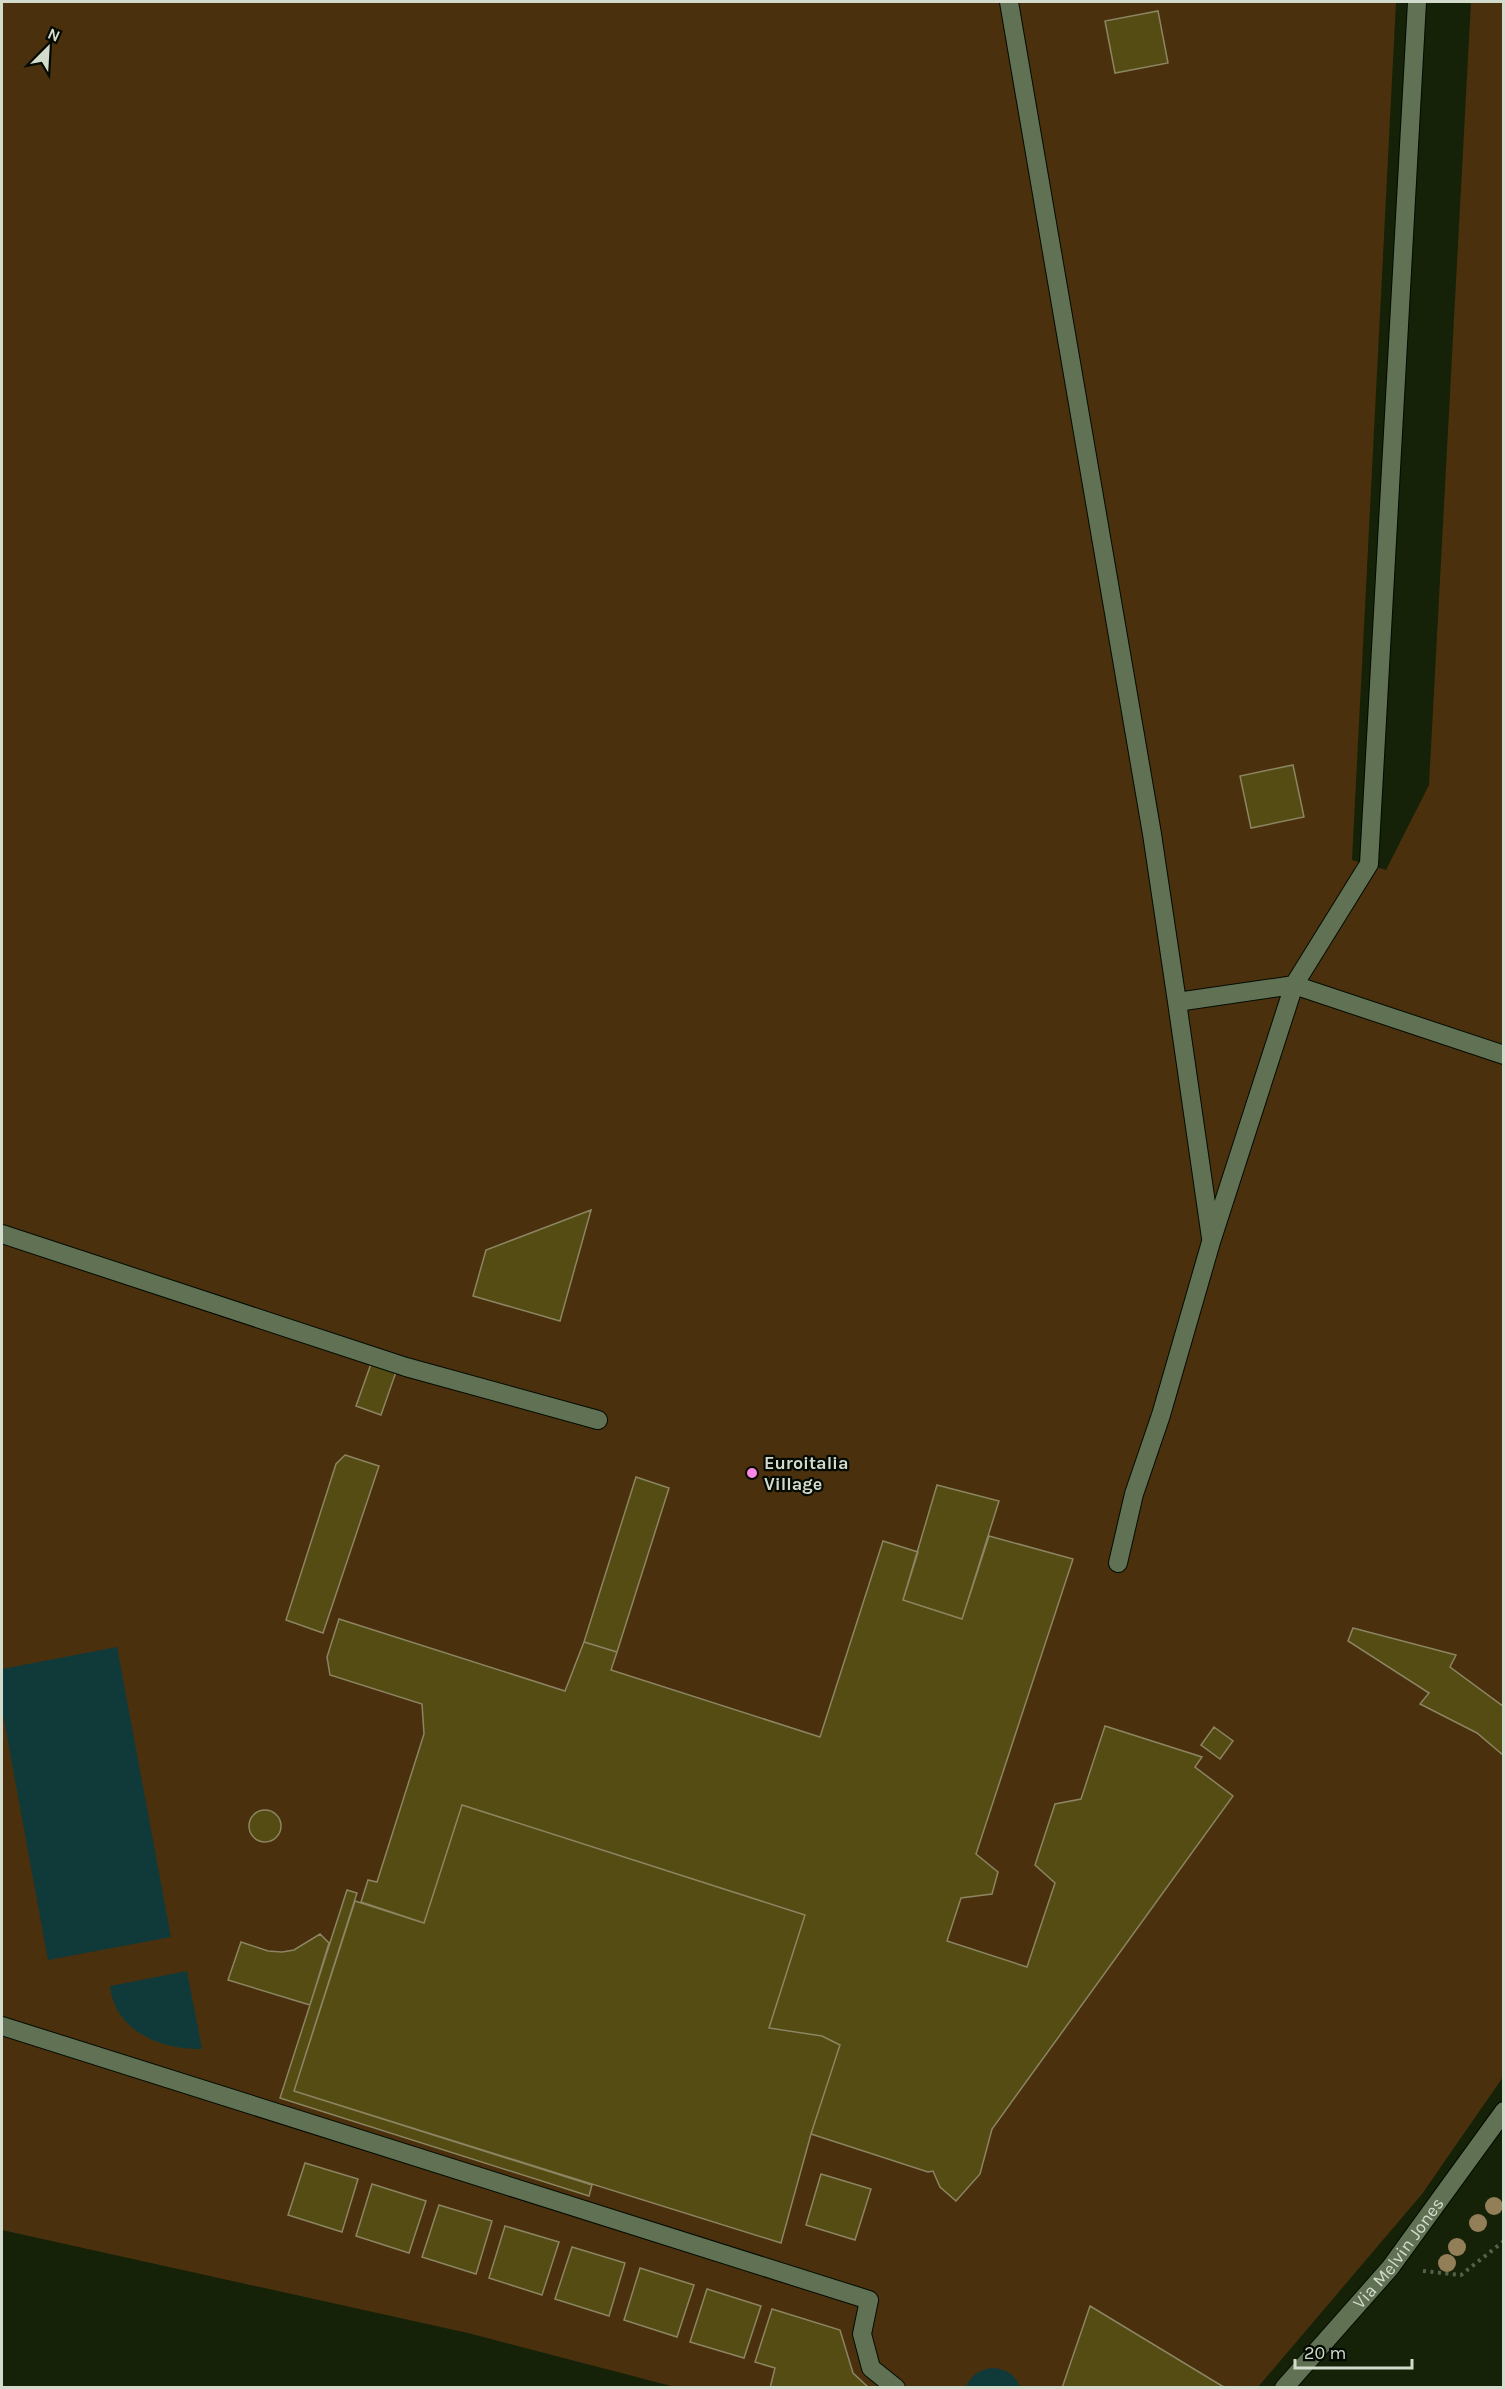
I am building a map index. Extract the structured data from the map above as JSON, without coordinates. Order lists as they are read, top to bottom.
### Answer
{
  "streets": {
    "street": ["Via Melvin Jones"]
  },
  "places": ["Euroitalia Village"],
  "scale_bar": "20 m",
  "north": "top right"
}
